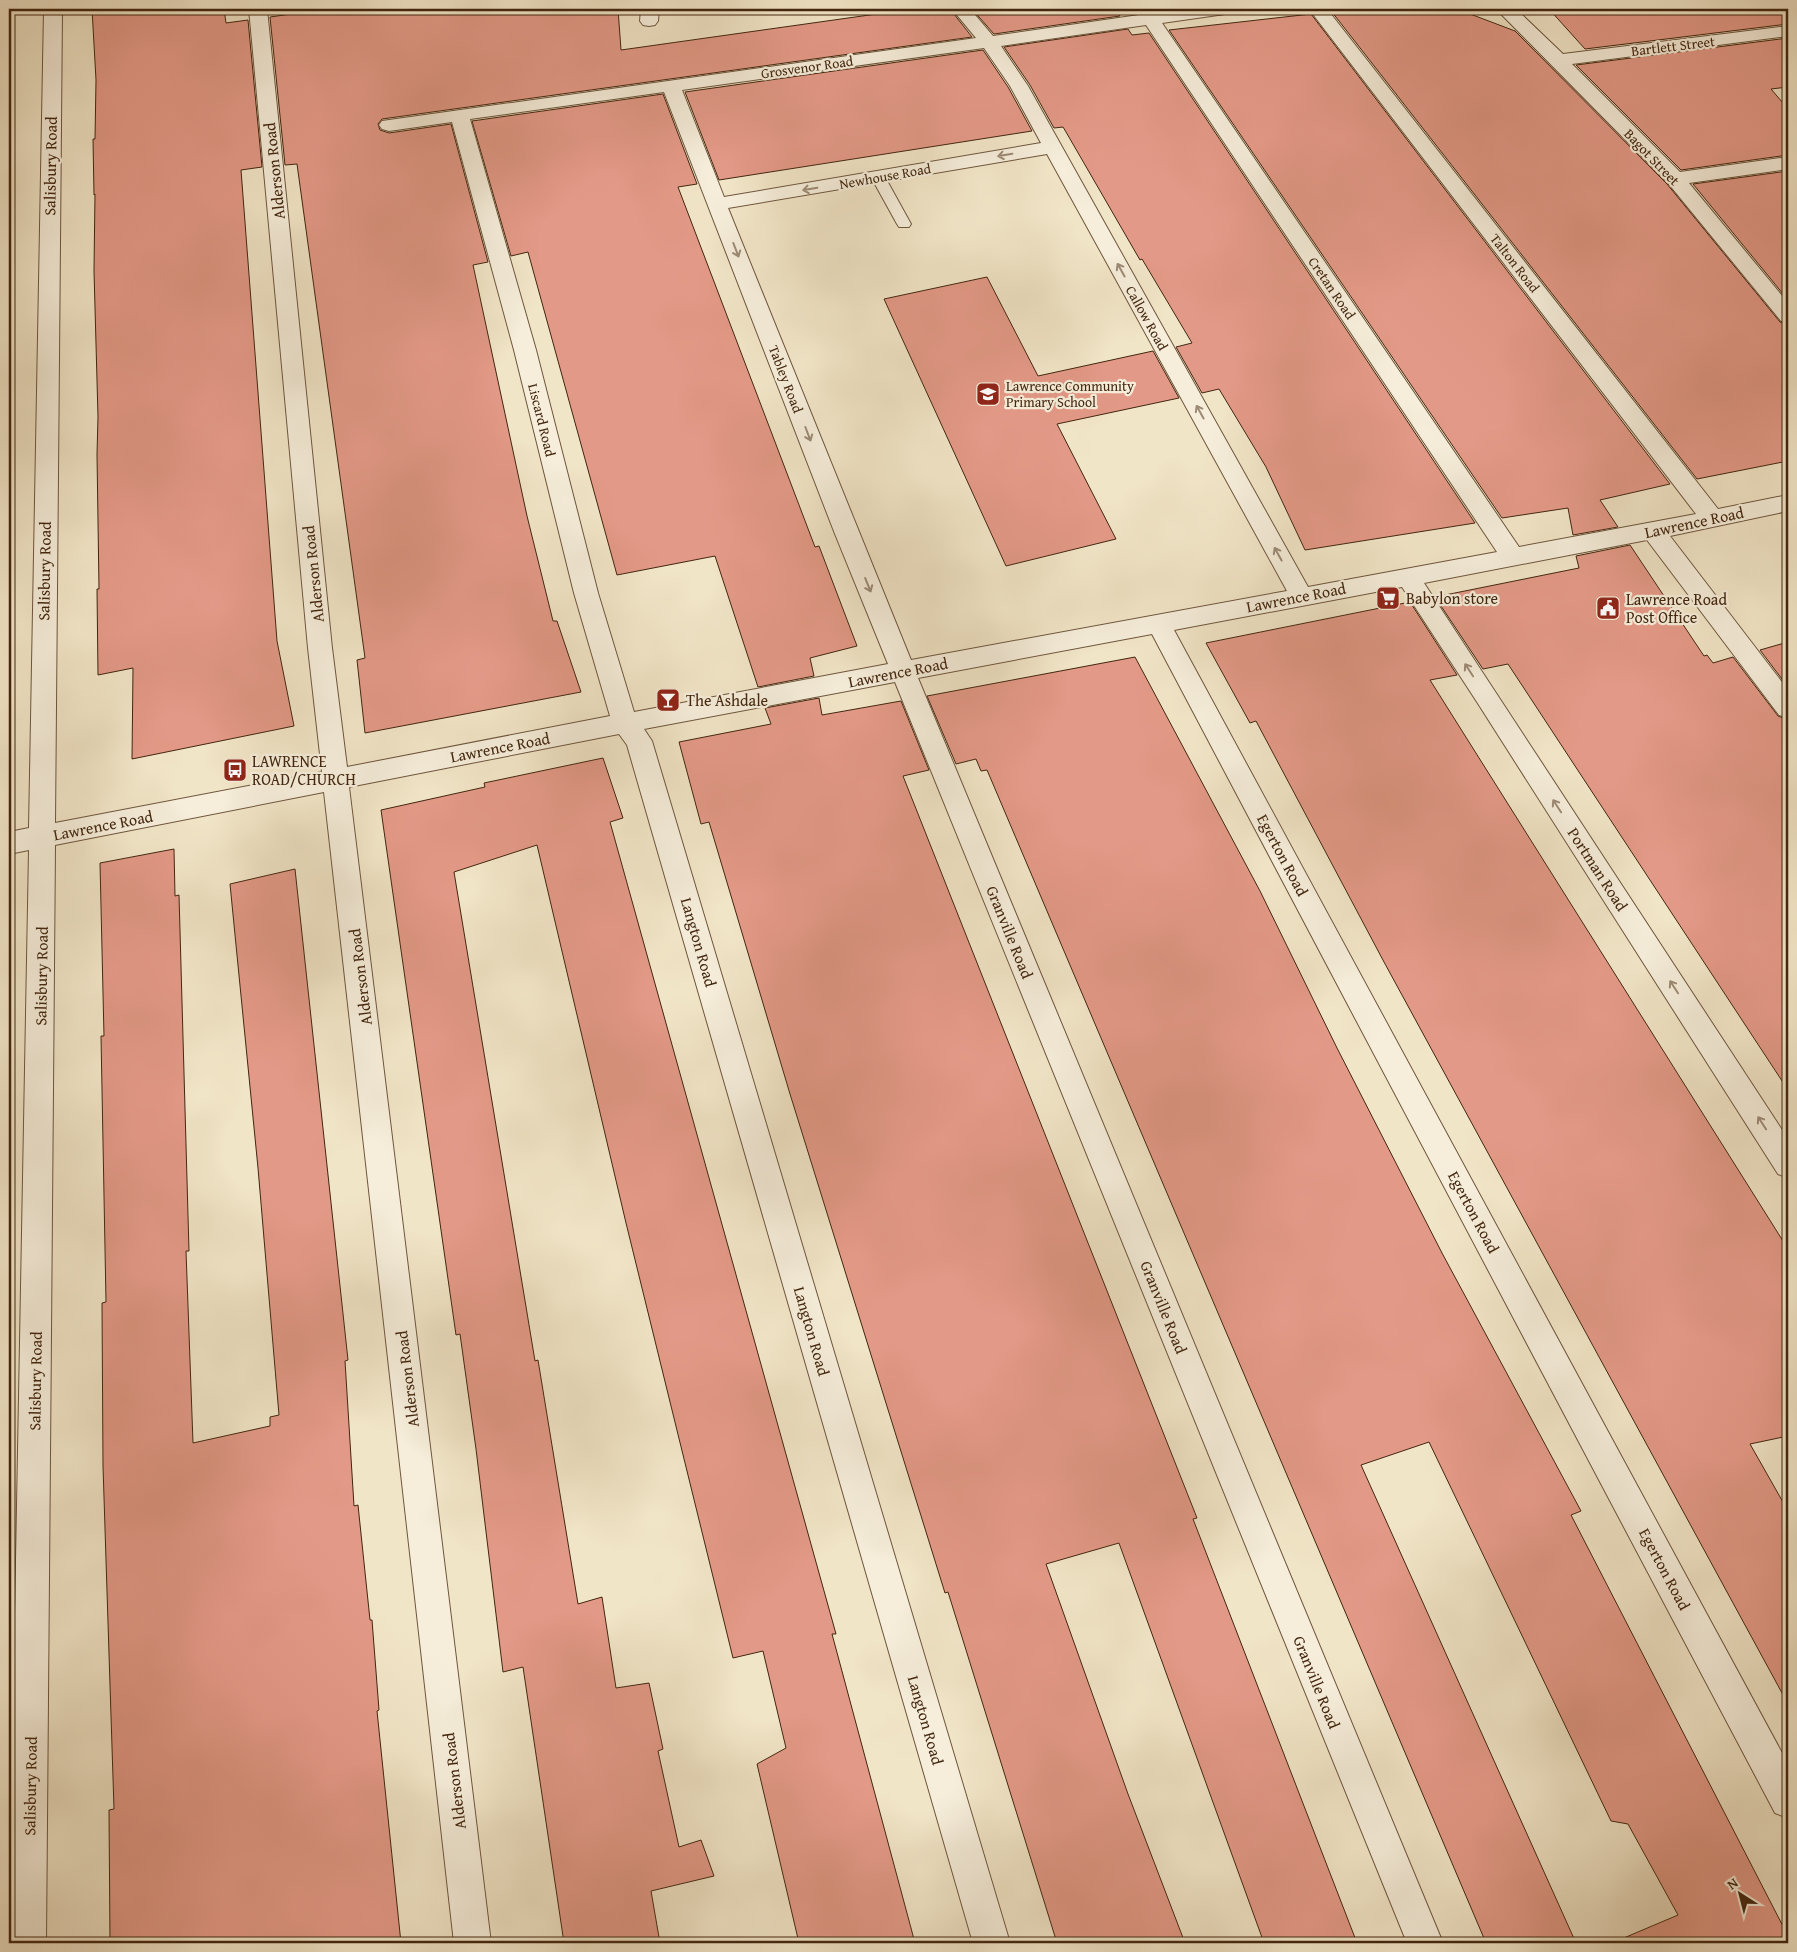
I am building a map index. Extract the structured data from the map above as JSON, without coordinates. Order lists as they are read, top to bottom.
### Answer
{
  "streets": {
    "street": [
      "Bartlett Street",
      "Grosvenor Road",
      "Bagot Street",
      "Salisbury Road",
      "Alderson Road",
      "Newhouse Road",
      "Talton Road",
      "Cretan Road",
      "Callow Road",
      "Tabley Road",
      "Liscard Road",
      "Lawrence Road",
      "Egerton Road",
      "Portman Road",
      "Granville Road",
      "Langton Road"
    ]
  },
  "crossings": [
    ["Bartlett Street", "Bagot Street"],
    ["Grosvenor Road", "Cretan Road"],
    ["Grosvenor Road", "Callow Road"],
    ["Grosvenor Road", "Tabley Road"],
    ["Grosvenor Road", "Liscard Road"],
    ["Salisbury Road", "Lawrence Road"],
    ["Alderson Road", "Lawrence Road"],
    ["Newhouse Road", "Callow Road"],
    ["Newhouse Road", "Tabley Road"],
    ["Talton Road", "Lawrence Road"],
    ["Cretan Road", "Lawrence Road"],
    ["Callow Road", "Lawrence Road"],
    ["Tabley Road", "Lawrence Road"],
    ["Tabley Road", "Granville Road"],
    ["Liscard Road", "Lawrence Road"],
    ["Liscard Road", "Langton Road"],
    ["Lawrence Road", "Egerton Road"],
    ["Lawrence Road", "Portman Road"],
    ["Lawrence Road", "Granville Road"],
    ["Lawrence Road", "Langton Road"]
  ],
  "one_way": ["Newhouse Road", "Callow Road", "Tabley Road"],
  "places": {
    "school or university": ["Lawrence Community Primary School"],
    "supermarket": ["Babylon store"],
    "public building": ["Lawrence Road Post Office"],
    "bar": ["The Ashdale"],
    "bus stop": ["LAWRENCE ROAD/CHURCH"]
  },
  "north": "top left"
}
